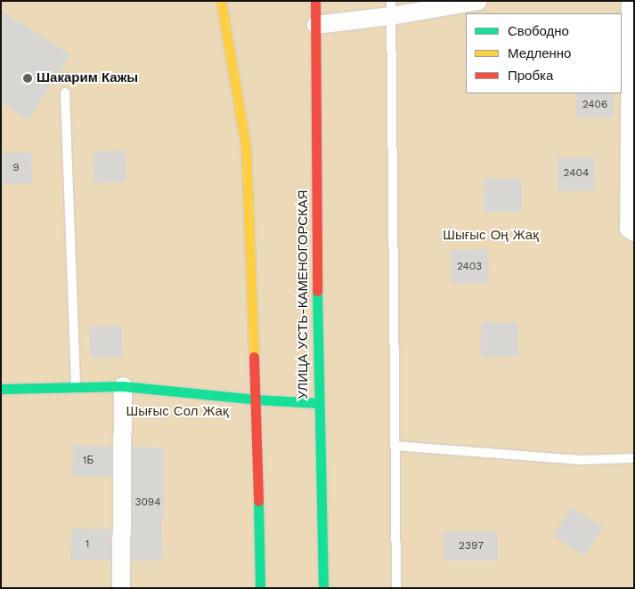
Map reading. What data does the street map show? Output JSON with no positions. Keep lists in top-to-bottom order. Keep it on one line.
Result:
{"streets":{"street":["УЛИЦА УСТЬ-КАМЕНОГОРСКАЯ"]},"parks":["Шығыс Оң Жақ","Шығыс Сол Жақ"],"places":["Шакарим Кажы"],"house_numbers":["2406","9","2404","2403","1Б","3094","1","2397"],"legend":["Свободно","Медленно","Пробка"]}
